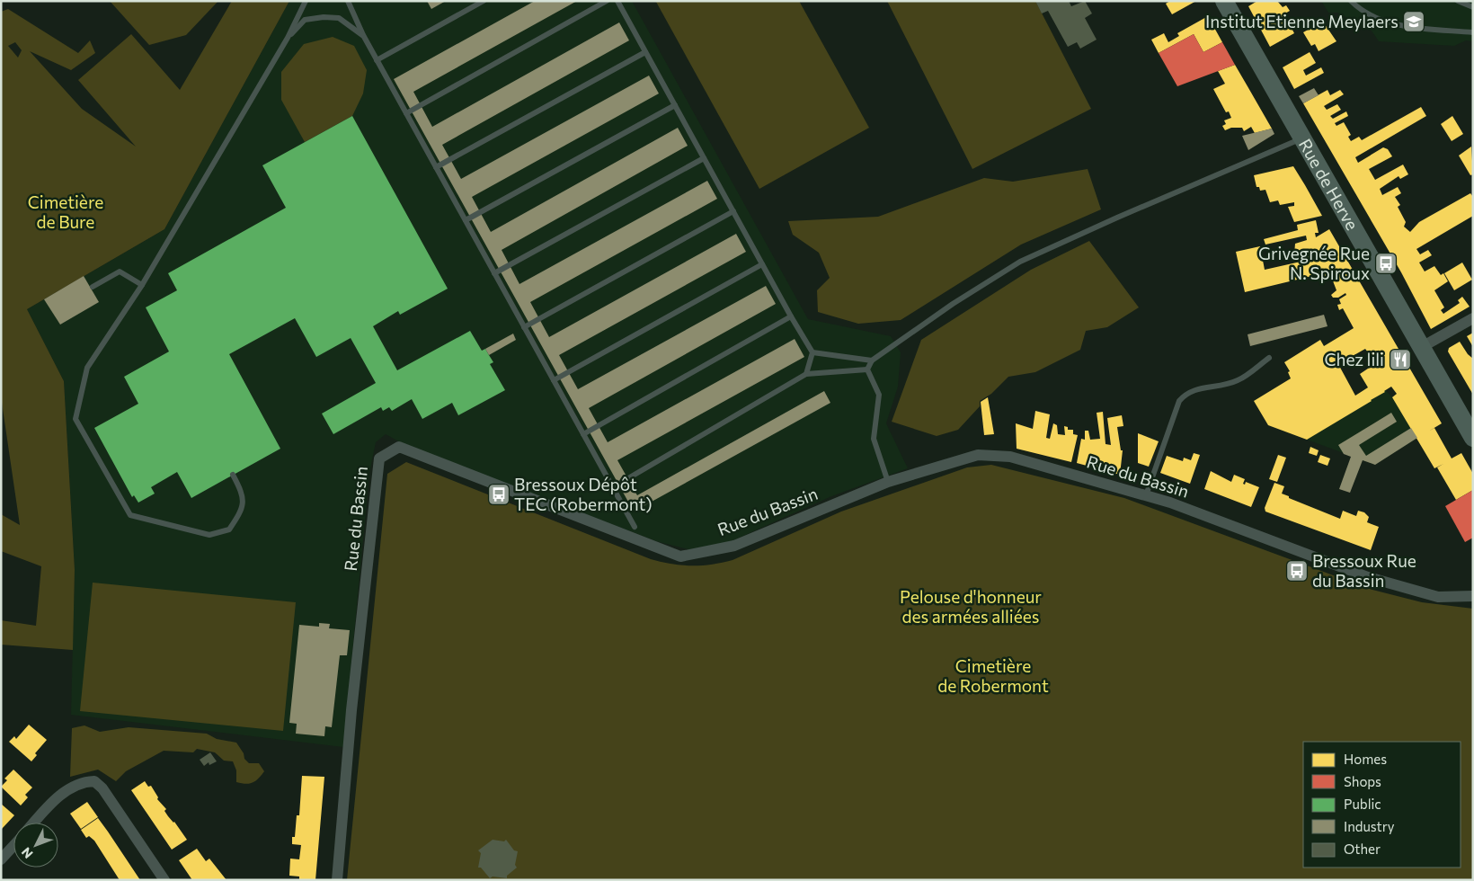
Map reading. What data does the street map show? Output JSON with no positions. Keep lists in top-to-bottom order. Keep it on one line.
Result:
{"streets":{"main road":["Rue de Herve"],"street":["Rue du Bassin"]},"parks":["Cimetière de Bure","Pelouse d'honneur des armées alliées","Cimetière de Robermont"],"places":{"school or university":["Institut Etienne Meylaers"],"bus stop":["Grivegnée Rue N. Spiroux","Bressoux Dépôt TEC (Robermont)","Bressoux Rue du Bassin"],"restaurant":["Chez lili"]},"legend":["Homes","Shops","Public","Industry","Other"],"north":"bottom left"}
